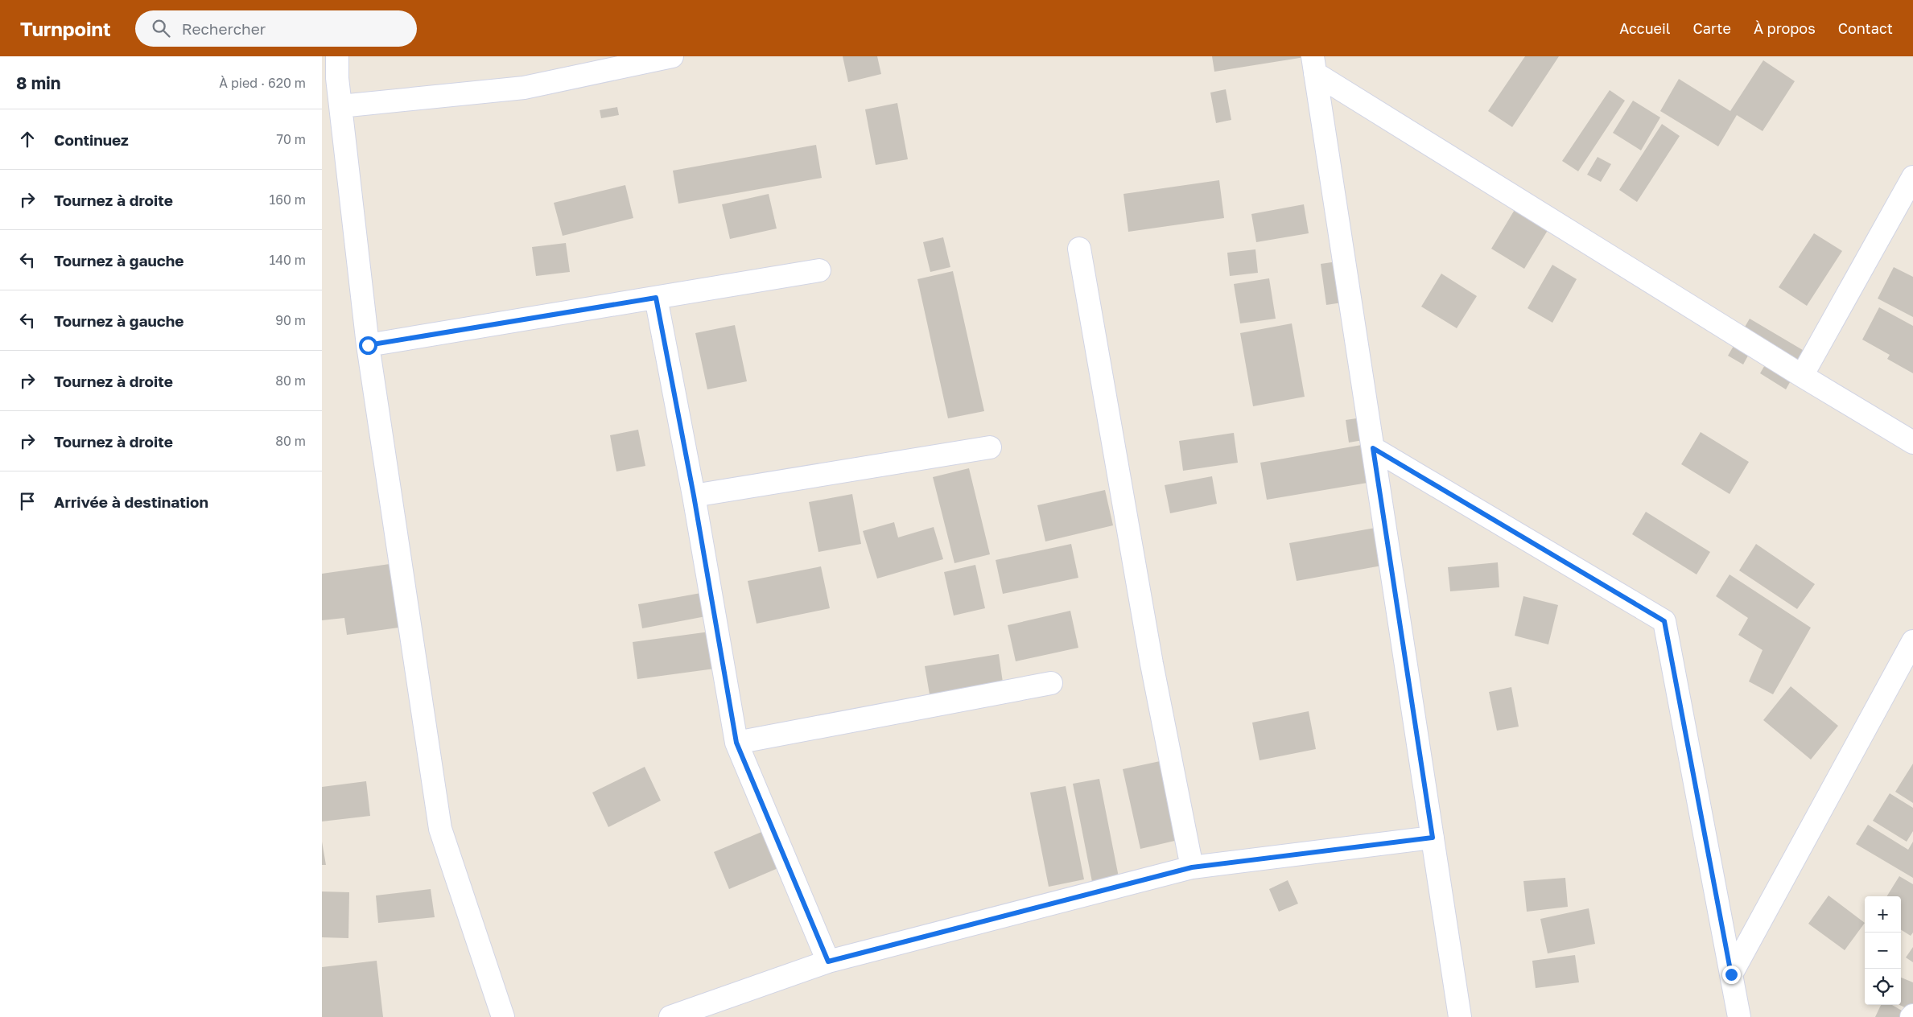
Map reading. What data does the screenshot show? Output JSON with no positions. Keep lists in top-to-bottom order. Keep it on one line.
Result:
{"page":{"header":"Turnpoint","search":"Rechercher","nav":["Accueil","Carte","À propos","Contact"],"heading":["8 min","À pied · 620 m"],"list":[["Continuez","70 m"],["Tournez à droite","160 m"],["Tournez à gauche","140 m"],["Tournez à gauche","90 m"],["Tournez à droite","80 m"],["Tournez à droite","80 m"],"Arrivée à destination"],"map_buttons":["+","−"]}}
